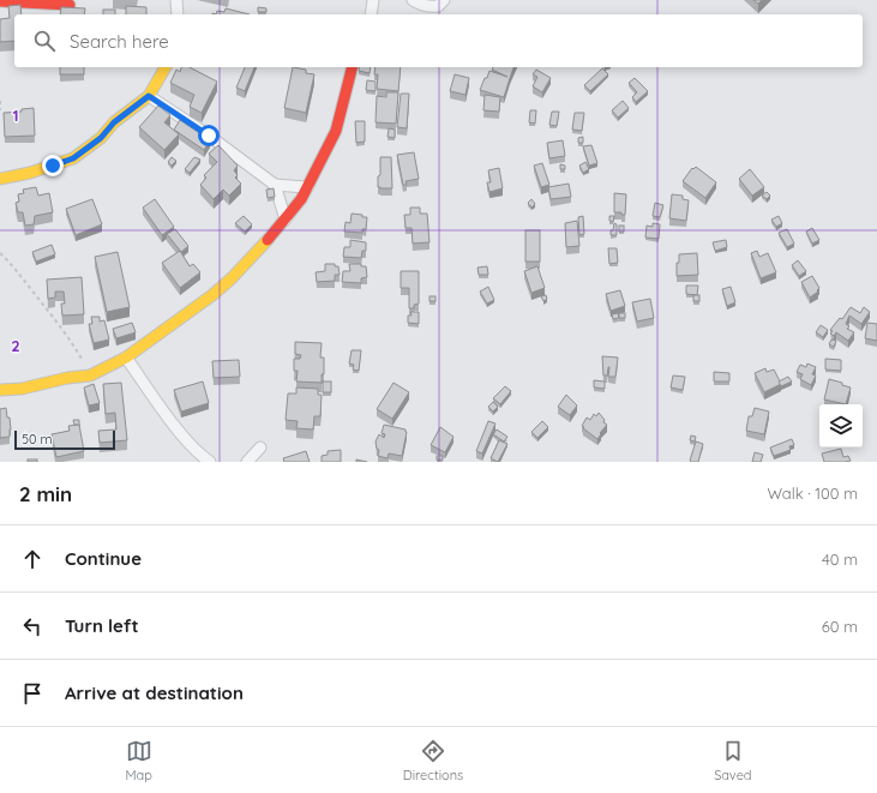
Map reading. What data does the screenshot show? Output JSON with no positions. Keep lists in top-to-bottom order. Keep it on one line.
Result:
{"scale_bar":"50 m","page":{"search":"Search here","scale":"50 m","heading":["2 min","Walk · 100 m"],"list":[["Continue","40 m"],["Turn left","60 m"],"Arrive at destination"],"nav":["Map","Directions","Saved"]},"grid":{"rows":["1","2"]}}
